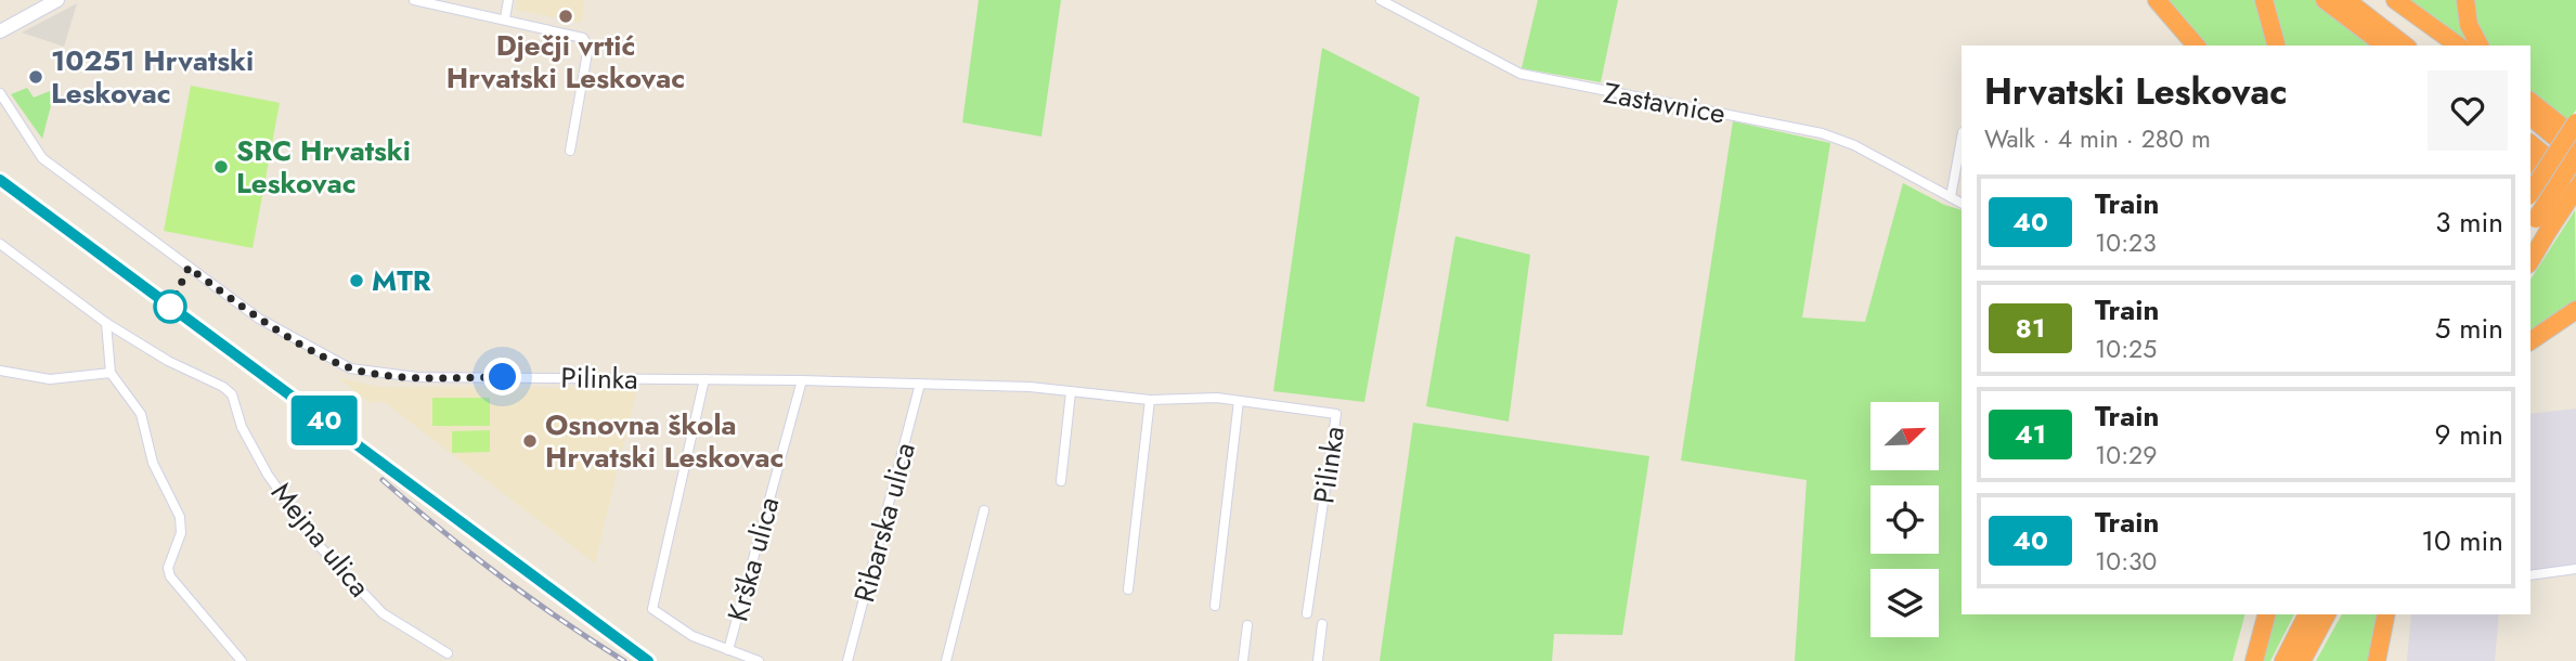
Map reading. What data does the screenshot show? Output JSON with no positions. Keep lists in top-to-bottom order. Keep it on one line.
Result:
{"streets":{"street":["Zastavnice","Pilinka","Ribarska ulica","Mejna ulica","Krška ulica"]},"crossings":[["Pilinka","Ribarska ulica"],["Pilinka","Krška ulica"]],"places":["Dječji vrtić Hrvatski Leskovac","10251 Hrvatski Leskovac","SRC Hrvatski Leskovac","MTR","Osnovna škola Hrvatski Leskovac"],"north":"top right","page":{"on_map":"40","heading":["Hrvatski Leskovac","Walk · 4 min · 280 m"],"list":[{"mark":"40","name":"Train","note":"10:23","value":"3 min"},{"mark":"81","name":"Train","note":"10:25","value":"5 min"},{"mark":"41","name":"Train","note":"10:29","value":"9 min"},{"mark":"40","name":"Train","note":"10:30","value":"10 min"}]}}
